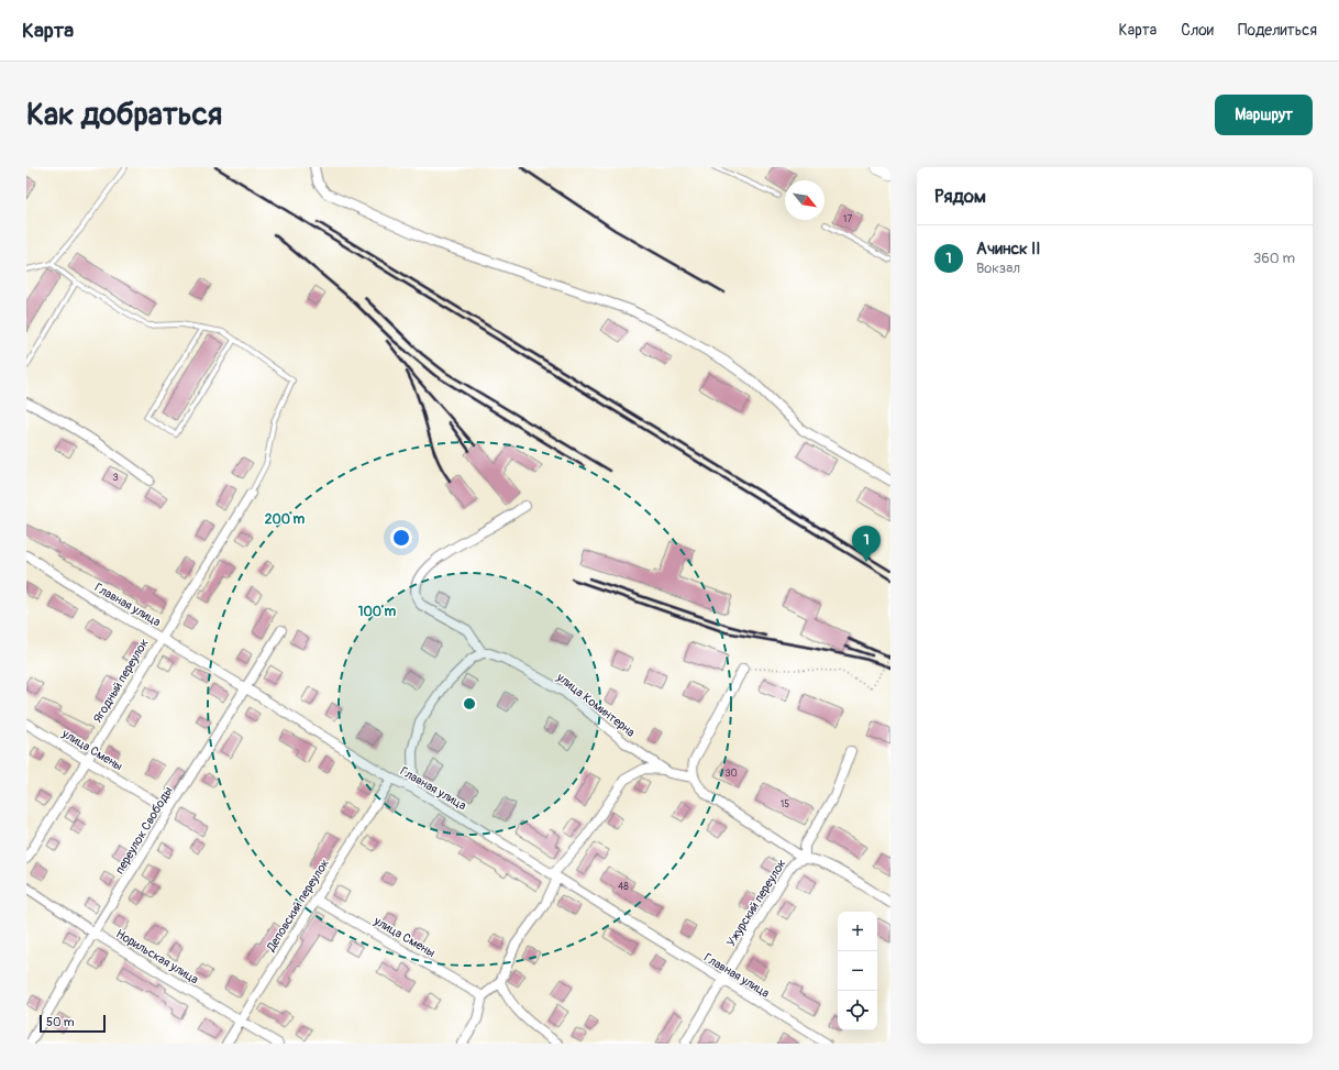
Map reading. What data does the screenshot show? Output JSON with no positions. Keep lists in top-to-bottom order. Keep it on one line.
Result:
{"streets":{"street":["Главная улица","Ягодный переулок","улица Коминтерна","улица Смены","переулок Свободы","Ужурский переулок","Деповский переулок","Норильская улица"]},"crossings":[["Главная улица","Ягодный переулок"],["Главная улица","переулок Свободы"],["Главная улица","Ужурский переулок"],["Главная улица","Деповский переулок"],["Ягодный переулок","улица Смены"],["улица Смены","переулок Свободы"],["улица Смены","Деповский переулок"],["переулок Свободы","Норильская улица"],["Деповский переулок","Норильская улица"]],"house_numbers":["17","3","30","15","48"],"scale_bar":"50 m","north":"bottom right","page":{"header":"Карта","nav":["Карта","Слои","Поделиться"],"buttons":"Маршрут","title":"Как добраться","heading":"Рядом","list":[{"mark":"1","name":"Ачинск II","note":"Вокзал","value":"360 m"}],"pins":"1","map_buttons":["+","−"],"scale":"50 m"},"rings":["200 m","100 m"]}
